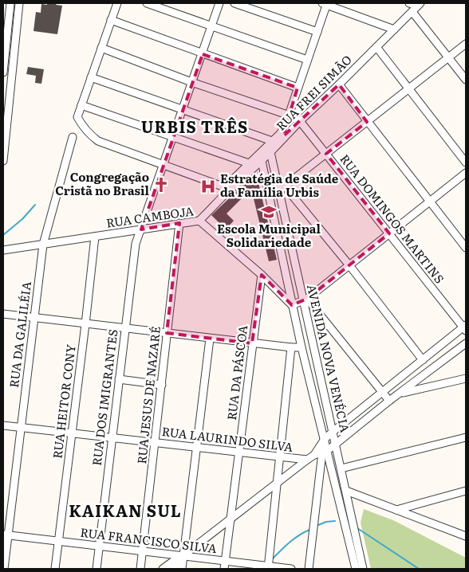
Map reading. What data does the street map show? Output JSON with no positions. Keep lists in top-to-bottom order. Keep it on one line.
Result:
{"streets":{"street":["RUA FREI SIMÃO","RUA CAMBOJA","RUA DOMINGOS MARTINS","RUA DA GALILÉIA","AVENIDA NOVA VENÉCIA","RUA DA PÁSCOA","RUA JESUS DE NAZARÉ","RUA DOS IMIGRANTES","RUA HEITOR CONY","RUA LAURINDO SILVA","RUA FRANCISCO SILVA"]},"crossings":[["RUA FREI SIMÃO","RUA CAMBOJA"],["RUA FREI SIMÃO","RUA DOMINGOS MARTINS"],["RUA FREI SIMÃO","AVENIDA NOVA VENÉCIA"],["RUA CAMBOJA","RUA DA GALILÉIA"],["RUA CAMBOJA","AVENIDA NOVA VENÉCIA"],["RUA CAMBOJA","RUA DA PÁSCOA"],["RUA CAMBOJA","RUA JESUS DE NAZARÉ"],["RUA CAMBOJA","RUA DOS IMIGRANTES"],["RUA CAMBOJA","RUA HEITOR CONY"],["RUA DA GALILÉIA","RUA LAURINDO SILVA"],["RUA DA GALILÉIA","RUA FRANCISCO SILVA"],["RUA DA PÁSCOA","RUA LAURINDO SILVA"],["RUA DA PÁSCOA","RUA FRANCISCO SILVA"],["RUA JESUS DE NAZARÉ","RUA LAURINDO SILVA"],["RUA JESUS DE NAZARÉ","RUA FRANCISCO SILVA"],["RUA DOS IMIGRANTES","RUA LAURINDO SILVA"],["RUA DOS IMIGRANTES","RUA FRANCISCO SILVA"],["RUA HEITOR CONY","RUA LAURINDO SILVA"],["RUA HEITOR CONY","RUA FRANCISCO SILVA"]],"districts":["URBIS TRÊS","KAIKAN SUL"],"places":{"church":["Congregação Cristã no Brasil"],"hospital":["Estratégia de Saúde da Família Urbis"],"school or university":["Escola Municipal Solidariedade"]}}
